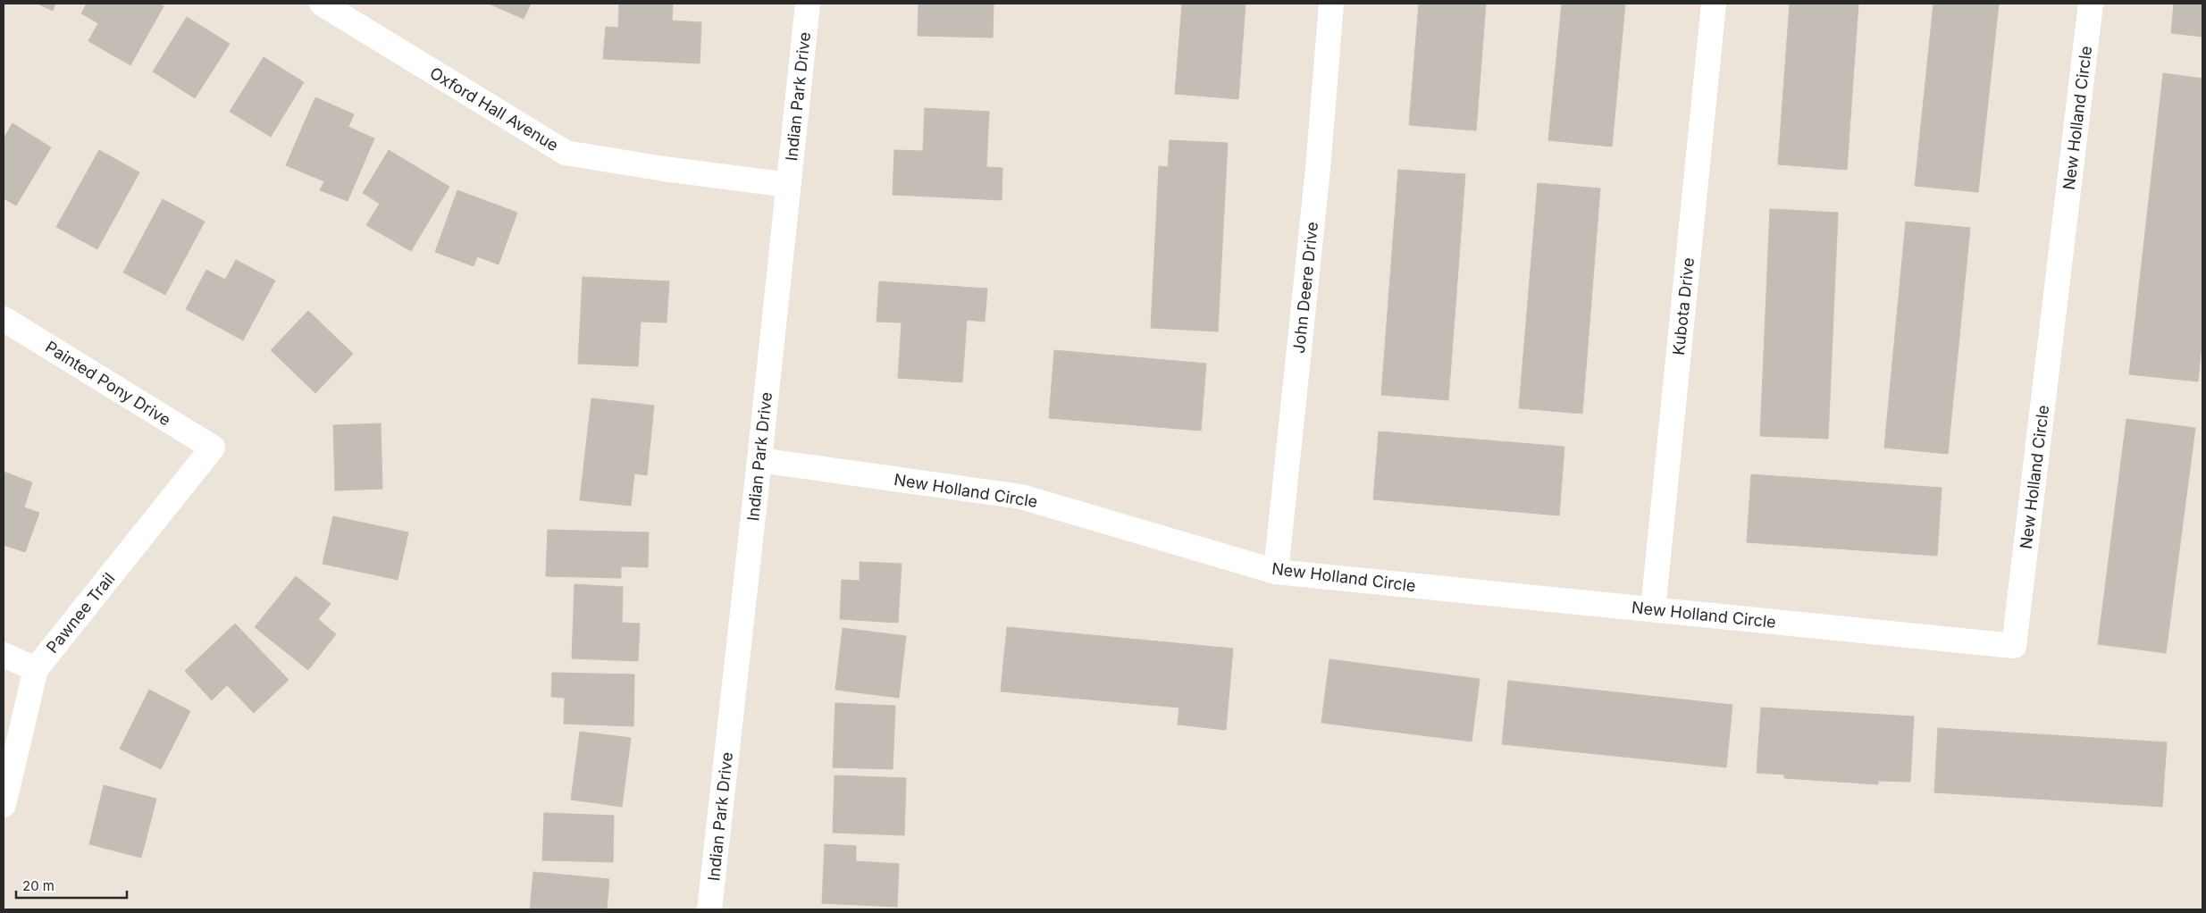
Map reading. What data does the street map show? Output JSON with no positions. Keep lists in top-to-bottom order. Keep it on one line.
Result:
{"streets":{"street":["Indian Park Drive","Oxford Hall Avenue","New Holland Circle","John Deere Drive","Kubota Drive","Painted Pony Drive","Pawnee Trail"]},"crossings":[["Indian Park Drive","Oxford Hall Avenue"],["Indian Park Drive","New Holland Circle"],["New Holland Circle","John Deere Drive"],["New Holland Circle","Kubota Drive"],["Painted Pony Drive","Pawnee Trail"]],"scale_bar":"20 m"}
